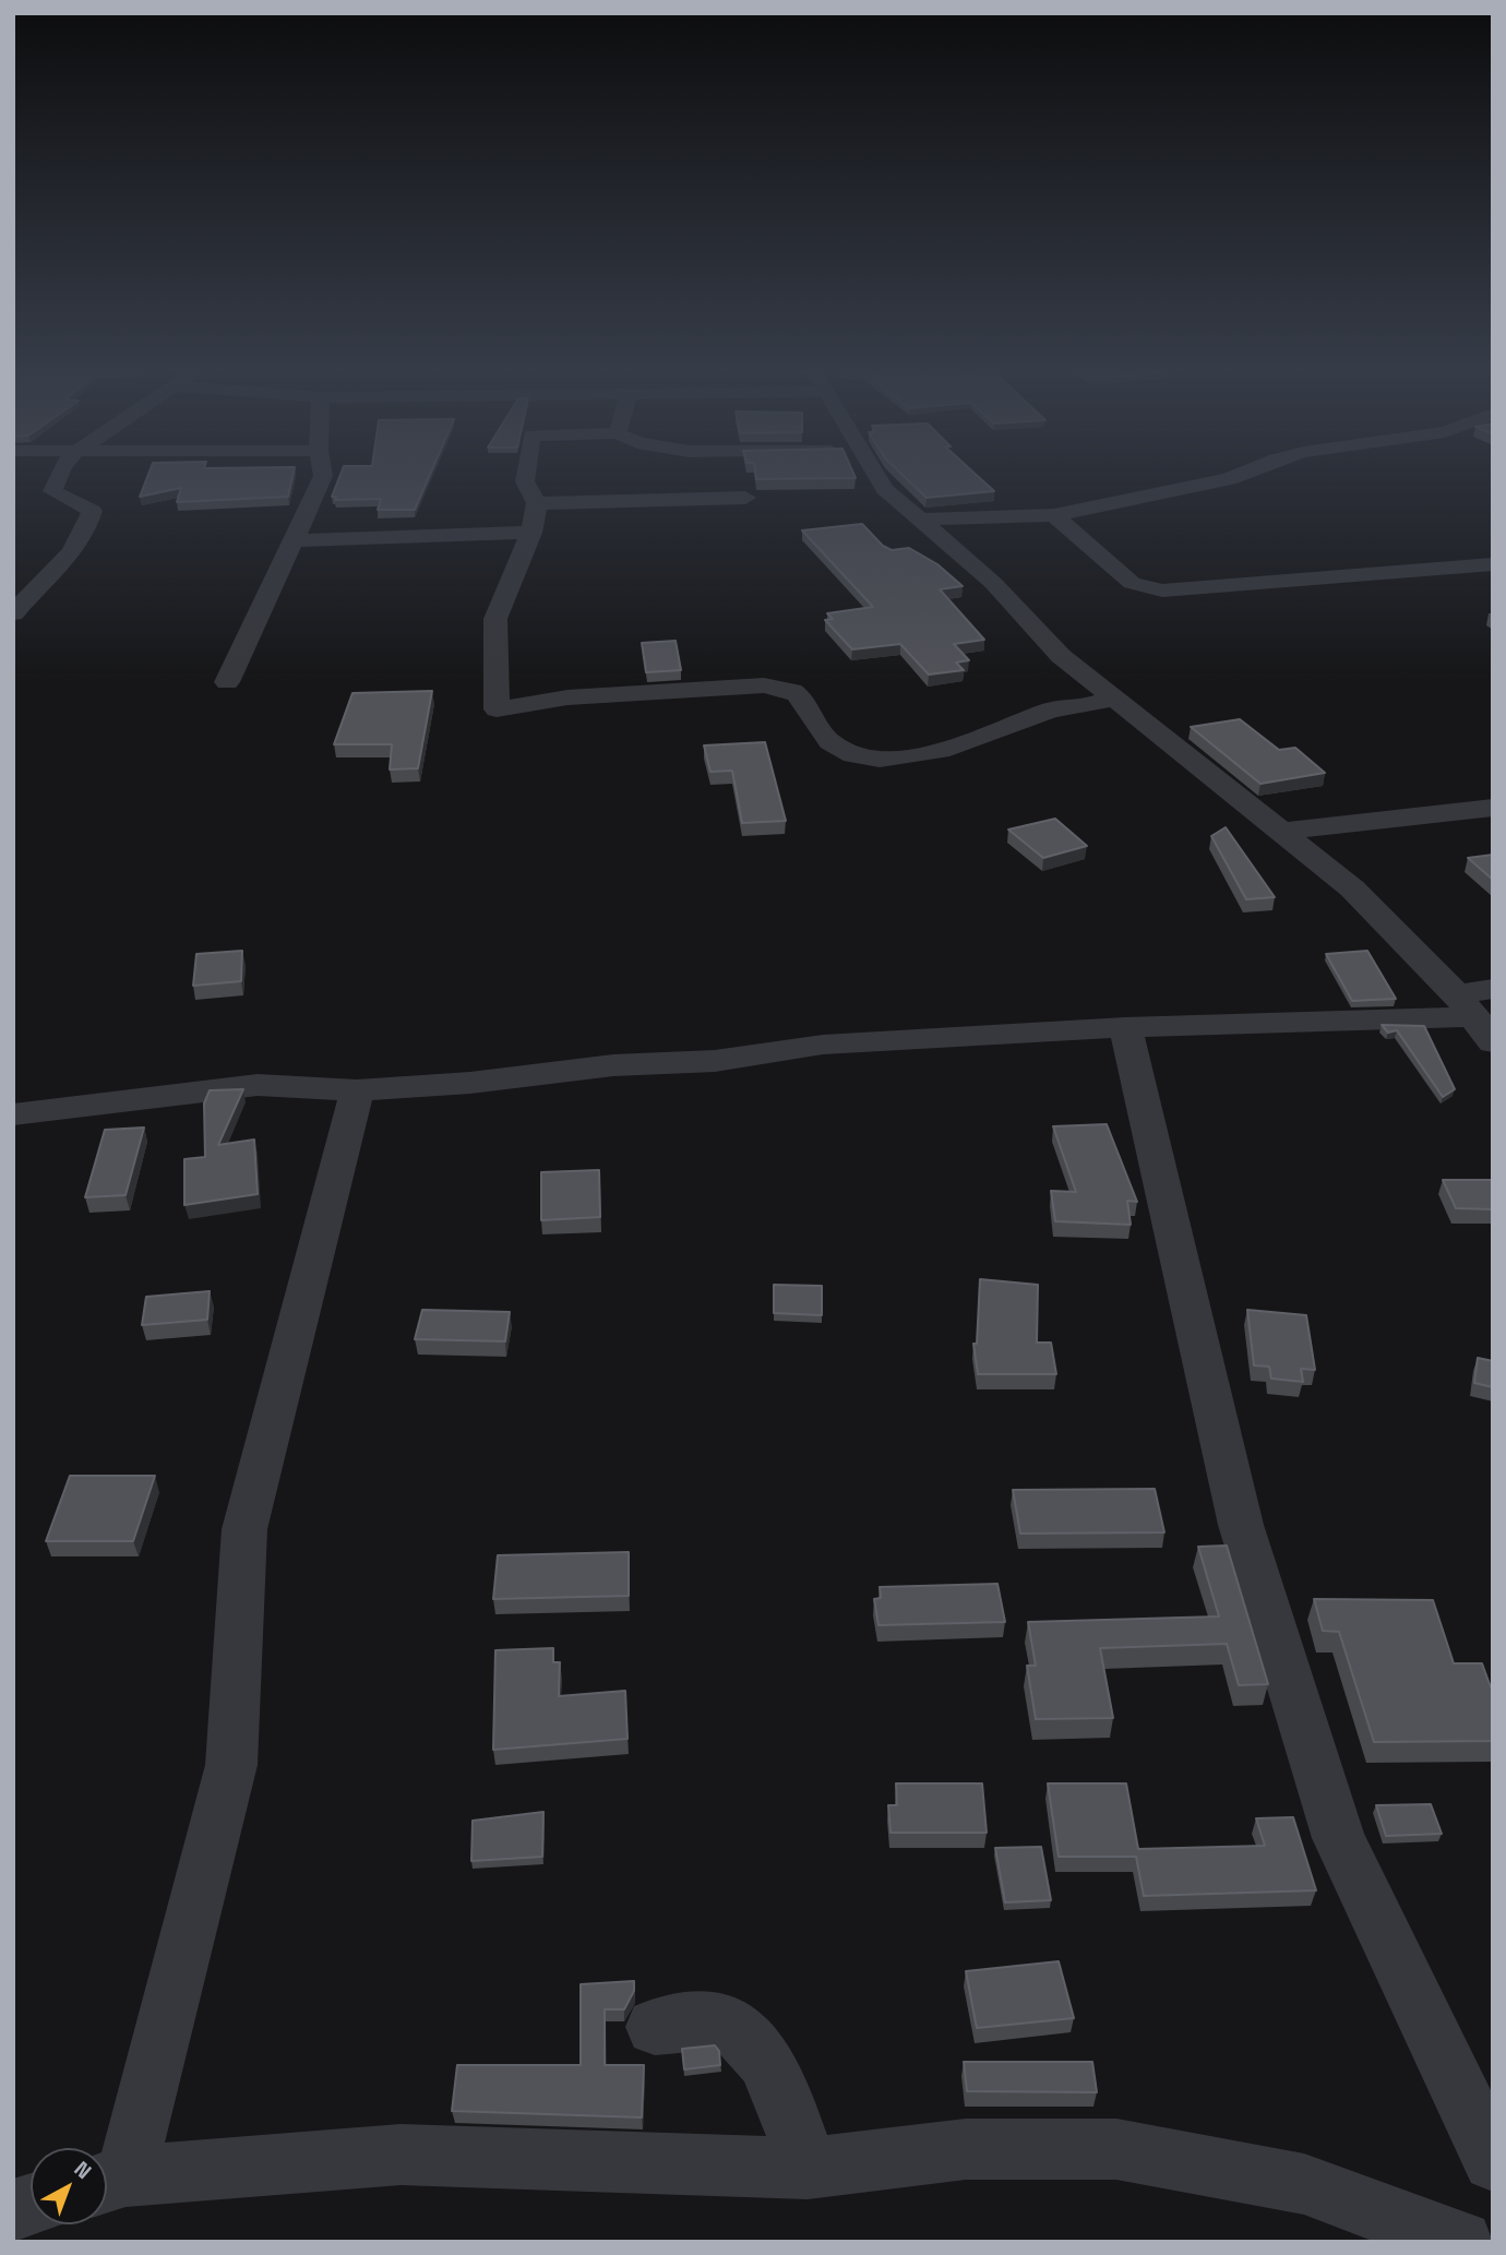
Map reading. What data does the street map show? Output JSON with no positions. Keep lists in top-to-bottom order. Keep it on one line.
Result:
{"north":"top right"}
